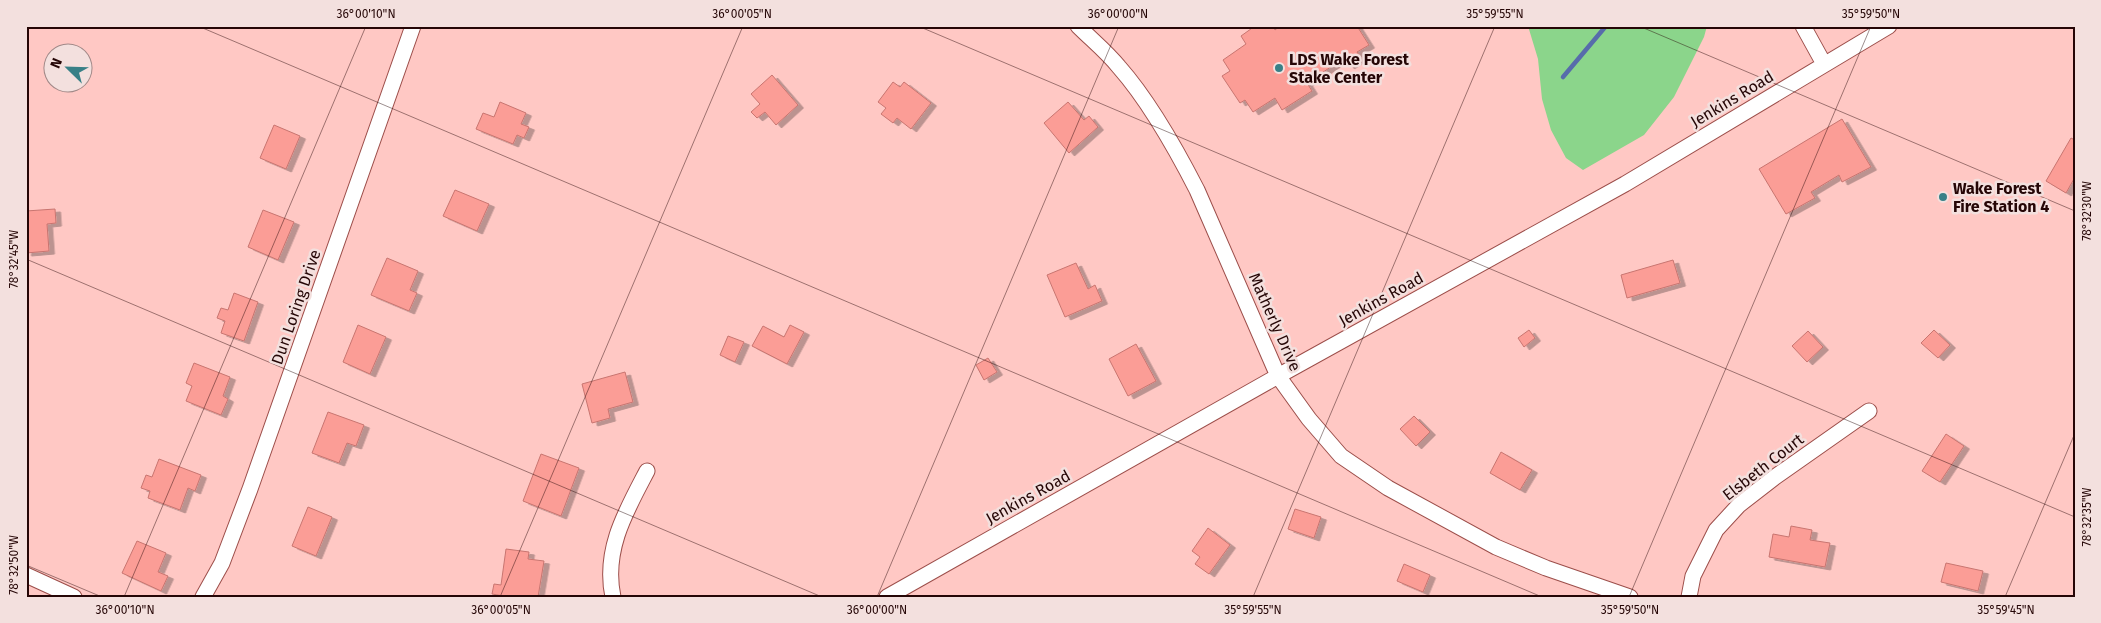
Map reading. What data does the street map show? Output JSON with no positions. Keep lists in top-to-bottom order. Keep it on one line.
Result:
{"streets":{"street":["Jenkins Road","Dun Loring Drive","Matherly Drive","Elsbeth Court"]},"crossings":[["Jenkins Road","Matherly Drive"]],"places":["LDS Wake Forest Stake Center","Wake Forest Fire Station 4"],"north":"top left","coordinates":["36°00'10\"N","36°00'05\"N","36°00'00\"N","35°59'55\"N","35°59'50\"N","78°32'30\"W","78°32'45\"W","78°32'35\"W","78°32'50\"W","35°59'45\"N"]}
